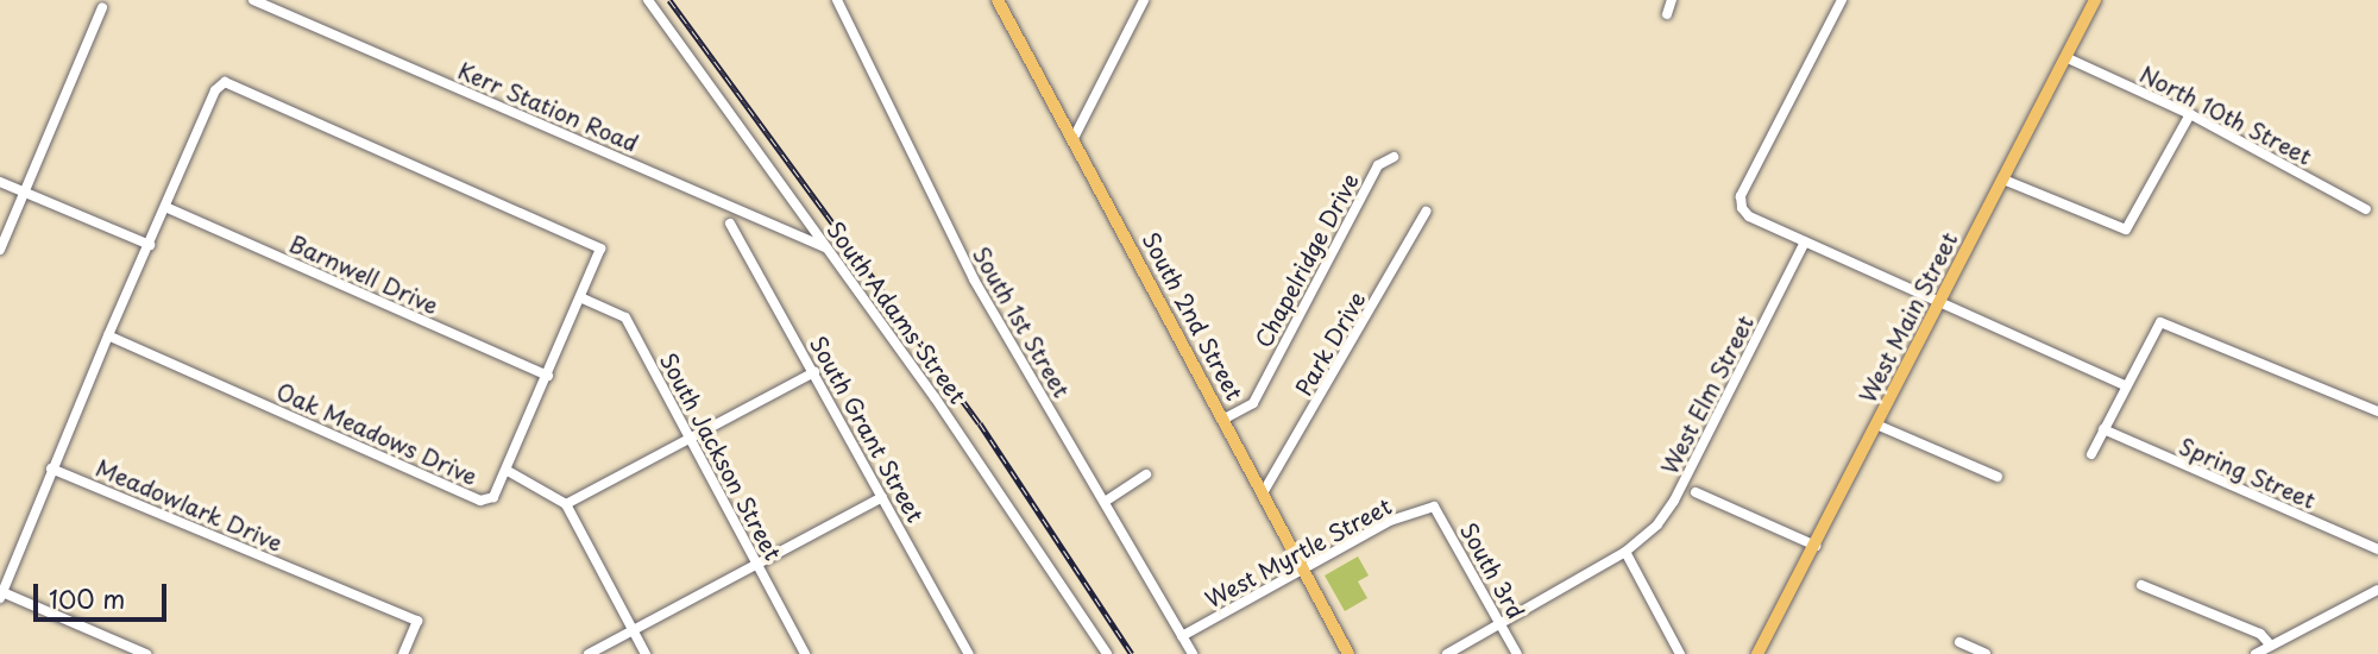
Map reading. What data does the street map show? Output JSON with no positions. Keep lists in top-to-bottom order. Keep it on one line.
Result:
{"streets":{"main road":["South 2nd Street","West Main Street"],"street":["Kerr Station Road","North 10th Street","Chapelridge Drive","Barnwell Drive","South Adams Street","South 1st Street","Park Drive","West Elm Street","South Grant Street","Oak Meadows Drive","South Jackson Street","Spring Street","Meadowlark Drive","West Myrtle Street","South 3rd"]},"crossings":[["Kerr Station Road","South Adams Street"],["North 10th Street","West Main Street"],["Chapelridge Drive","South 2nd Street"],["Barnwell Drive","Oak Meadows Drive"],["South 2nd Street","Park Drive"],["South 2nd Street","West Myrtle Street"],["South 1st Street","West Myrtle Street"],["West Elm Street","South 3rd"],["Oak Meadows Drive","South Jackson Street"],["West Myrtle Street","South 3rd"]],"scale_bar":"100 m"}
